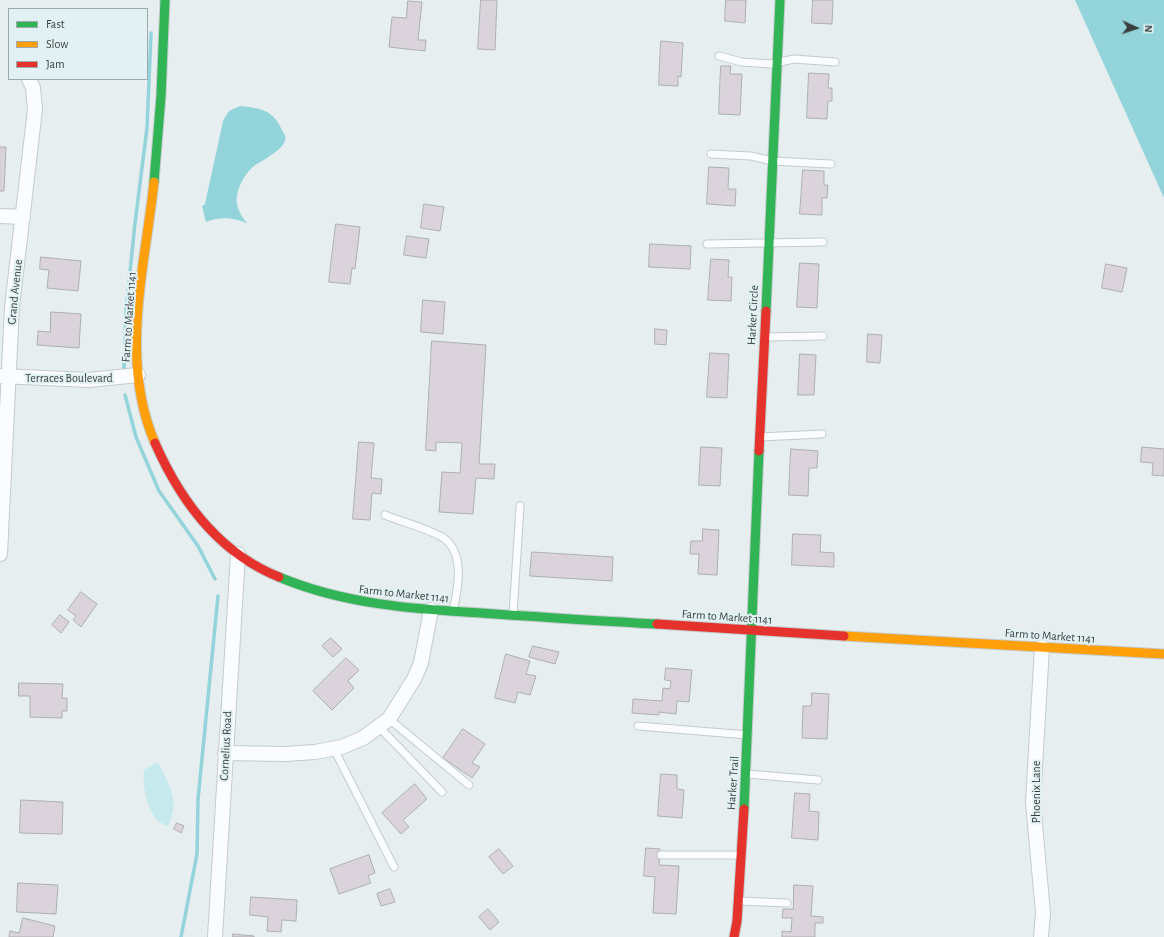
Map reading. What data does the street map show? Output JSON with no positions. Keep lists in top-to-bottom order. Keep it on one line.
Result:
{"streets":{"street":["Grand Avenue","Harker Circle","Farm to Market 1141","Terraces Boulevard","Cornelius Road","Harker Trail","Phoenix Lane"]},"crossings":[["Grand Avenue","Terraces Boulevard"],["Harker Circle","Farm to Market 1141"],["Harker Circle","Harker Trail"],["Farm to Market 1141","Terraces Boulevard"],["Farm to Market 1141","Cornelius Road"],["Farm to Market 1141","Harker Trail"],["Farm to Market 1141","Phoenix Lane"]],"legend":["Fast","Slow","Jam"],"north":"right"}
